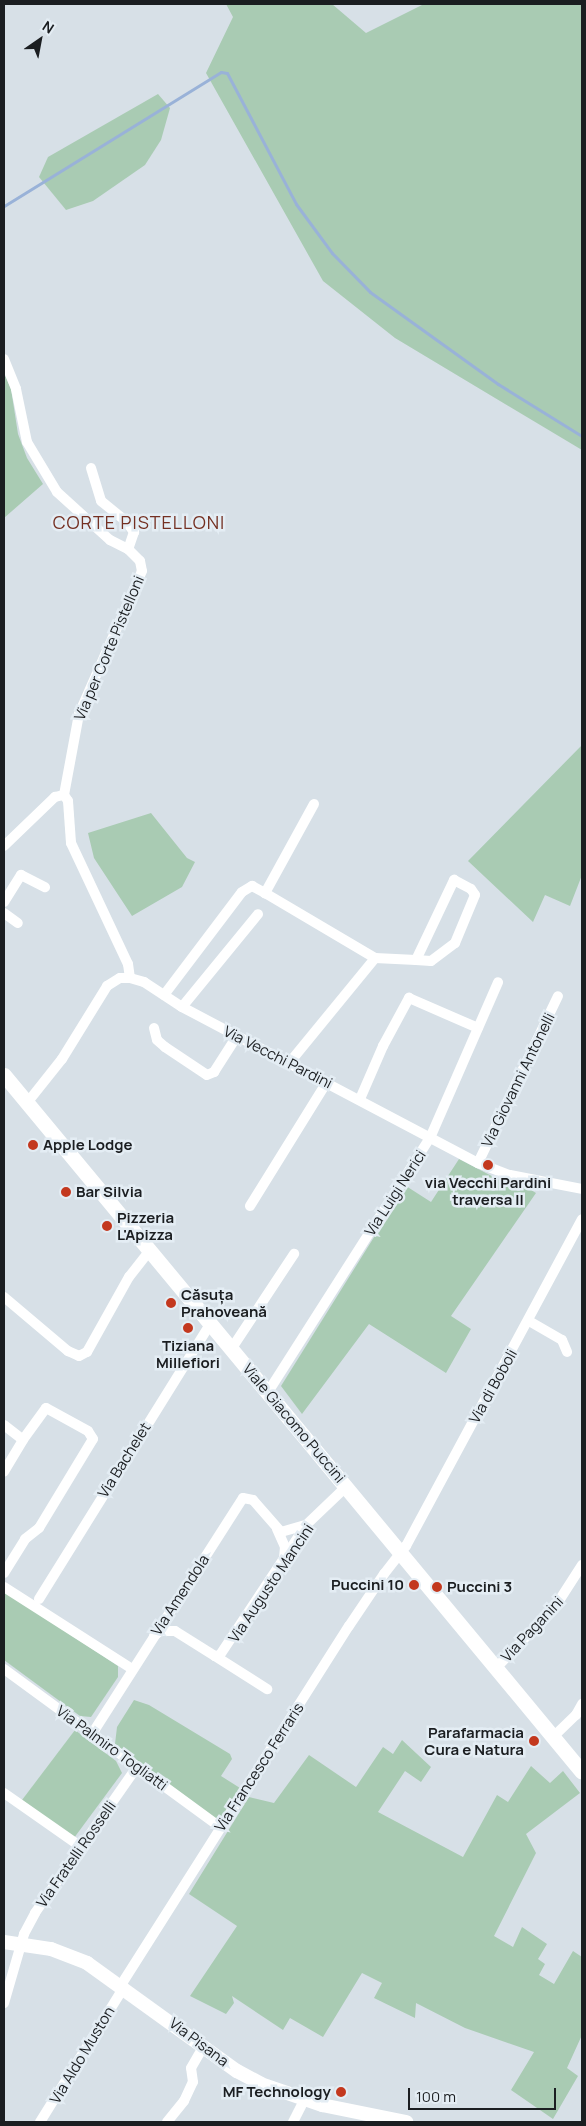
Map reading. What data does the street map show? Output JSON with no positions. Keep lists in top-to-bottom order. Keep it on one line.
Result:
{"streets":{"main road":["Viale Giacomo Puccini","Via Pisana"],"street":["Via per Corte Pistelloni","Via Vecchi Pardini","Via Giovanni Antonelli","Via Luigi Nerici","Via di Boboli","Via Bachelet","Via Augusto Mancini","Via Amendola","Via Paganini","Via Palmiro Togliatti","Via Francesco Ferraris","Via Fratelli Rosselli","Via Aldo Muston"]},"crossings":[["Via per Corte Pistelloni","Via Vecchi Pardini"],["Via Vecchi Pardini","Via Giovanni Antonelli"],["Via Vecchi Pardini","Via Luigi Nerici"],["Via Luigi Nerici","Viale Giacomo Puccini"],["Via di Boboli","Viale Giacomo Puccini"],["Via di Boboli","Via Francesco Ferraris"],["Viale Giacomo Puccini","Via Bachelet"],["Viale Giacomo Puccini","Via Augusto Mancini"],["Viale Giacomo Puccini","Via Paganini"],["Viale Giacomo Puccini","Via Francesco Ferraris"],["Via Augusto Mancini","Via Amendola"],["Via Amendola","Via Palmiro Togliatti"],["Via Palmiro Togliatti","Via Francesco Ferraris"],["Via Palmiro Togliatti","Via Fratelli Rosselli"],["Via Francesco Ferraris","Via Pisana"],["Via Francesco Ferraris","Via Aldo Muston"],["Via Fratelli Rosselli","Via Pisana"],["Via Pisana","Via Aldo Muston"]],"districts":["CORTE PISTELLONI"],"places":["Apple Lodge","via Vecchi Pardini traversa II","Bar Silvia","Pizzeria L'Apizza","Căsuța Prahoveană","Tiziana Millefiori","Puccini 10","Puccini 3","Parafarmacia Cura e Natura","MF Technology"],"scale_bar":"100 m","north":"top right"}
